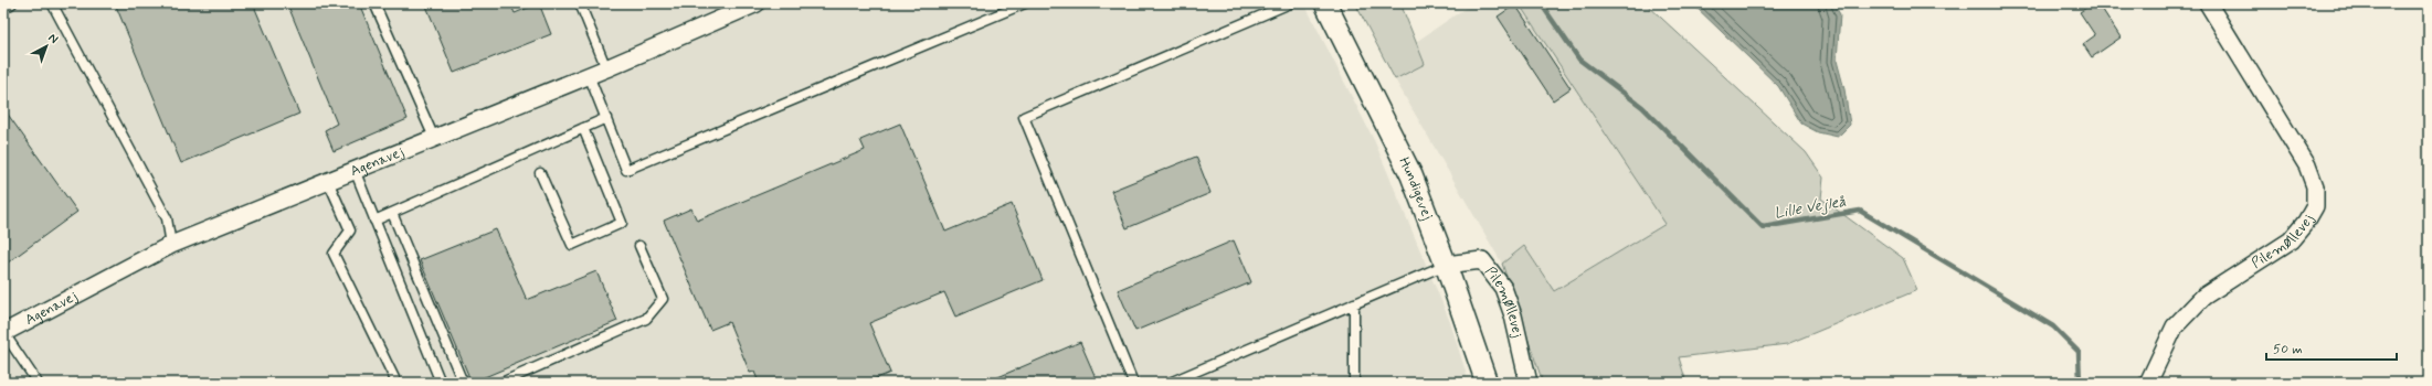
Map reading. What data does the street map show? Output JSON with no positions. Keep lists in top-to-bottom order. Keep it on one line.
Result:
{"streets":{"street":["Agenavej","Hundigevej","Pilemøllevej"]},"crossings":[["Hundigevej","Pilemøllevej"]],"water":["Lille Vejleå"],"scale_bar":"50 m","north":"top right"}
